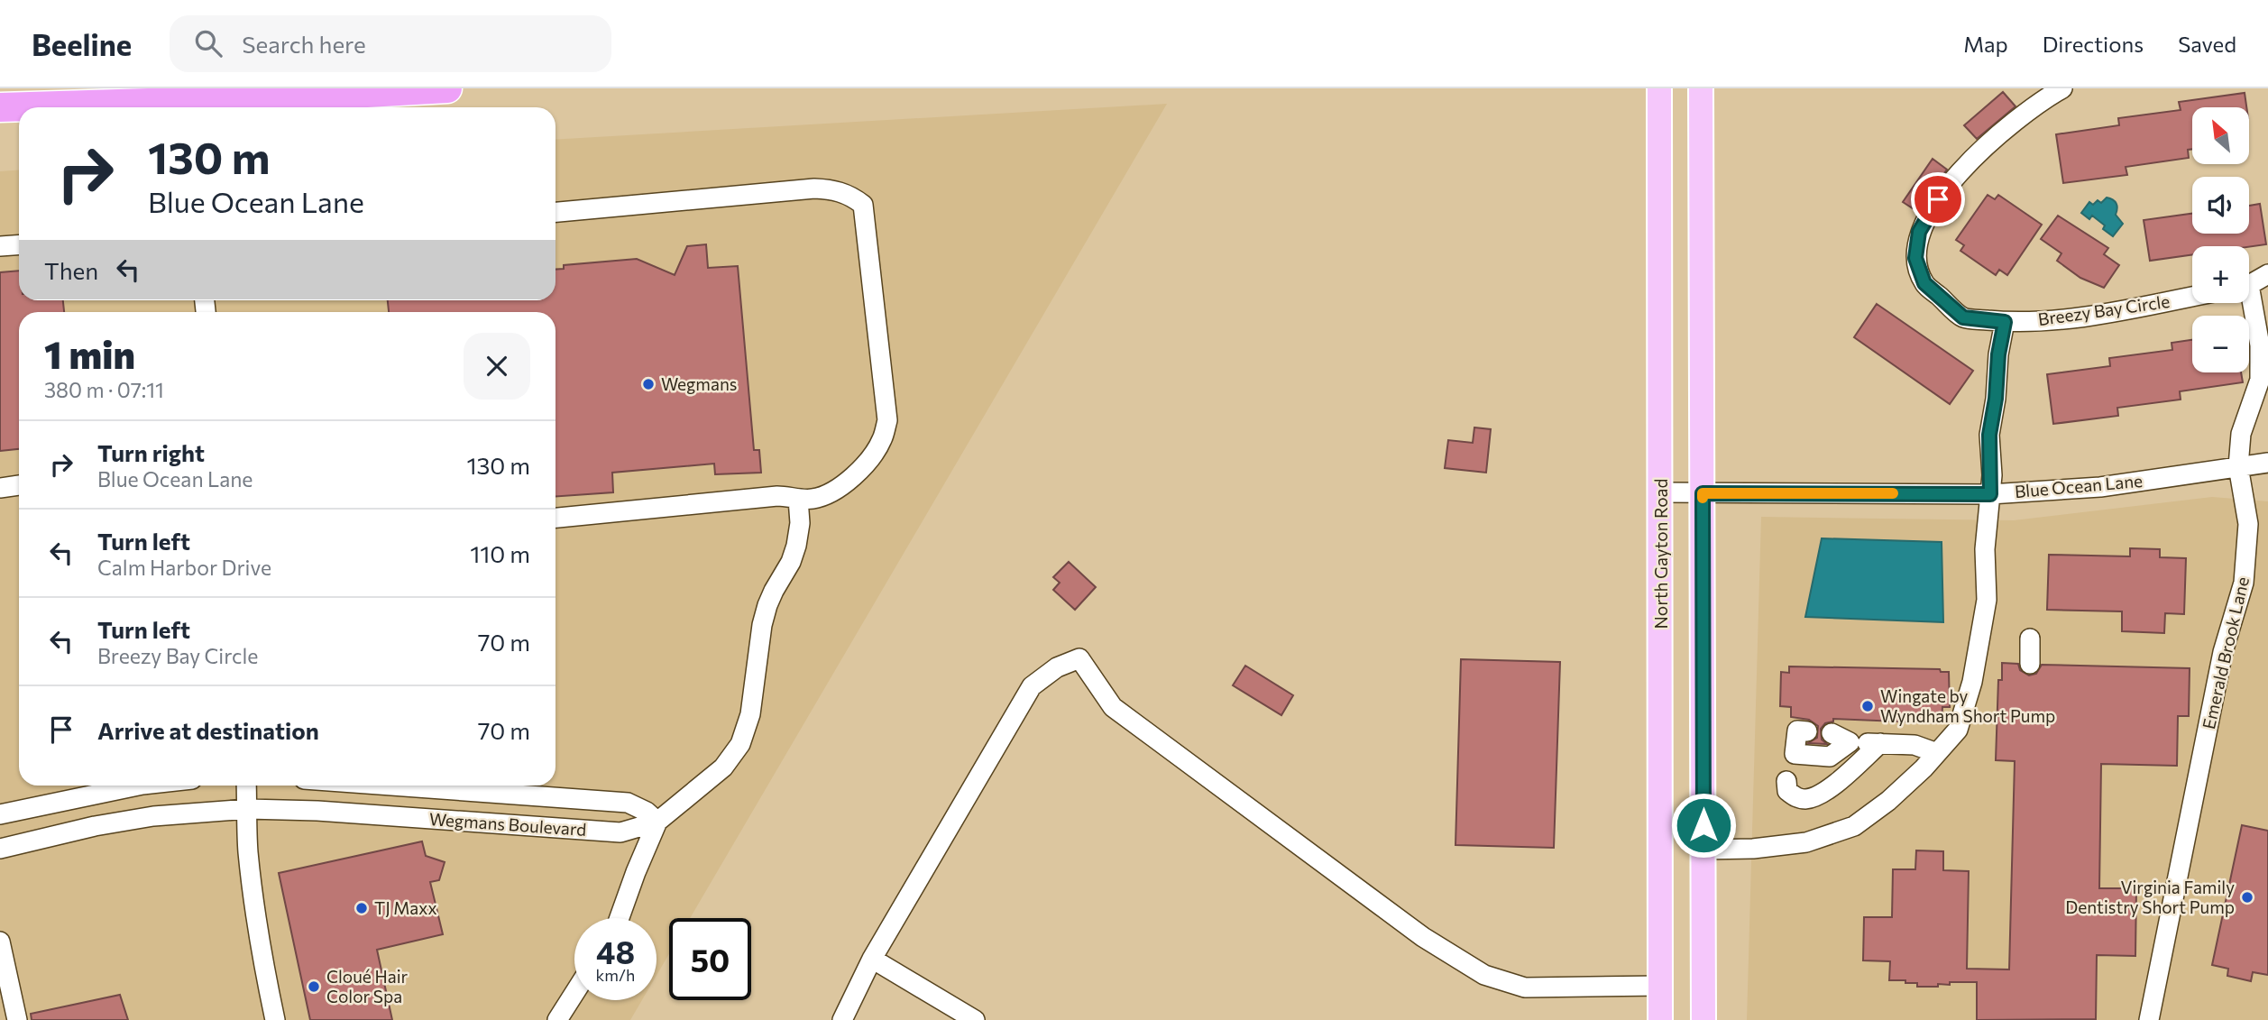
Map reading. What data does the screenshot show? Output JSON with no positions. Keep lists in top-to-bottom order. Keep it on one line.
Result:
{"streets":{"main road":["North Gayton Road"],"street":["Breezy Bay Circle","Blue Ocean Lane","Emerald Brook Lane","Wegmans Boulevard"]},"crossings":[["Blue Ocean Lane","North Gayton Road"],["Blue Ocean Lane","Emerald Brook Lane"]],"places":["Wegmans","Wingate by Wyndham Short Pump","Virginia Family Dentistry Short Pump","TJ Maxx","Cloué Hair Color Spa"],"north":"top left","page":{"header":"Beeline","search":"Search here","nav":["Map","Directions","Saved"],"map_buttons":["+","−"],"turn":["130 m","Blue Ocean Lane"],"then":"Then","heading":["1 min","380 m · 07:11"],"list":[{"name":"Turn right","note":"Blue Ocean Lane","value":"130 m"},{"name":"Turn left","note":"Calm Harbor Drive","value":"110 m"},{"name":"Turn left","note":"Breezy Bay Circle","value":"70 m"},{"name":"Arrive at destination","value":"70 m"}],"speed":"48 km/h","limit":"50"}}
